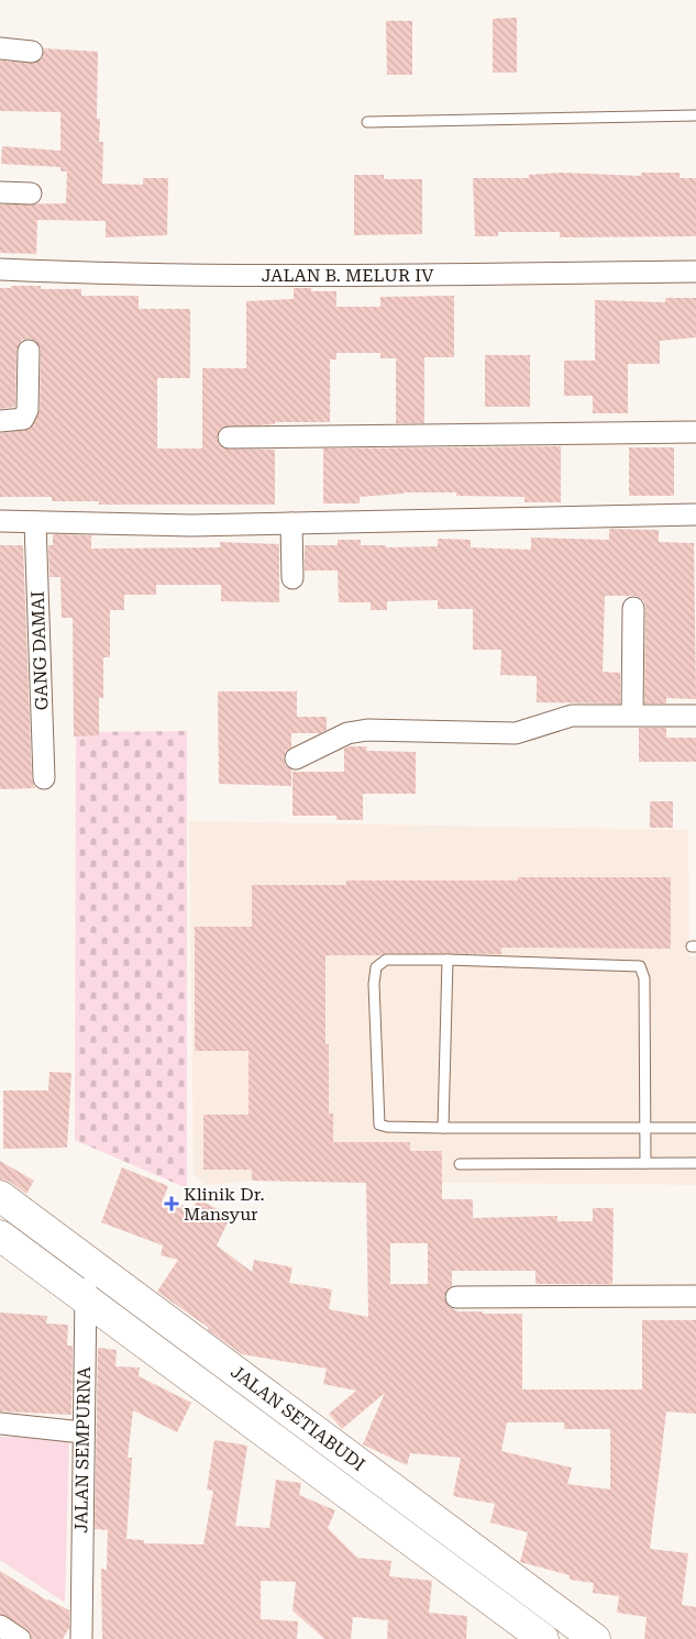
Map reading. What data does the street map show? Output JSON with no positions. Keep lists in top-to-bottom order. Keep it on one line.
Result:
{"streets":{"main road":["JALAN SETIABUDI"],"street":["JALAN B. MELUR IV","GANG DAMAI","JALAN SEMPURNA"]},"crossings":[["JALAN SETIABUDI","JALAN SEMPURNA"]],"places":{"health":["Klinik Dr. Mansyur"]}}
